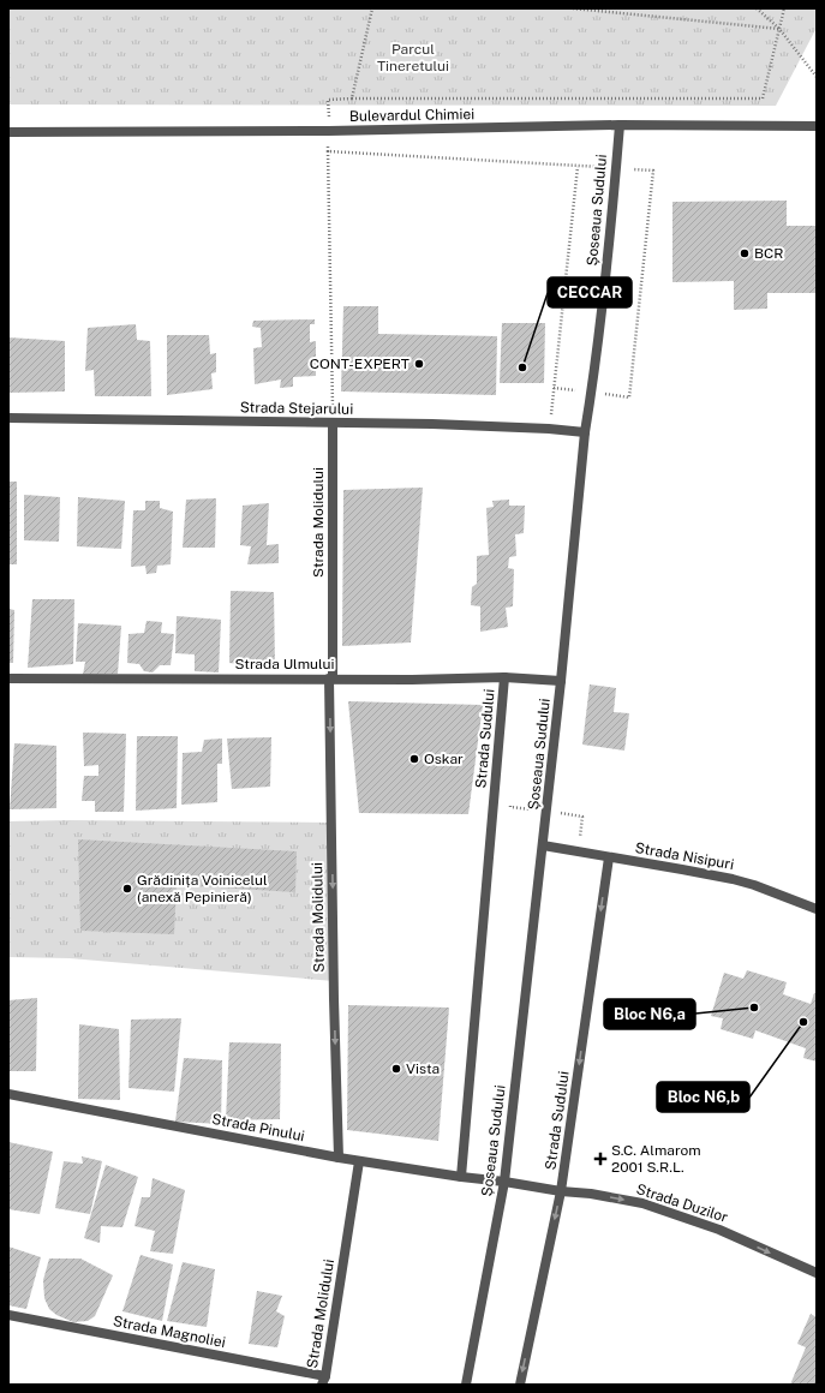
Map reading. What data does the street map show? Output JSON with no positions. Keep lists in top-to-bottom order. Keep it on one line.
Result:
{"streets":{"street":["Bulevardul Chimiei","Șoseaua Sudului","Strada Stejarului","Strada Molidului","Strada Ulmului","Strada Sudului","Strada Nisipuri","Strada Pinului","Strada Duzilor","Strada Magnoliei"]},"crossings":[["Bulevardul Chimiei","Șoseaua Sudului"],["Șoseaua Sudului","Strada Stejarului"],["Șoseaua Sudului","Strada Ulmului"],["Șoseaua Sudului","Strada Nisipuri"],["Șoseaua Sudului","Strada Pinului"],["Șoseaua Sudului","Strada Duzilor"],["Strada Stejarului","Strada Molidului"],["Strada Molidului","Strada Ulmului"],["Strada Molidului","Strada Pinului"],["Strada Molidului","Strada Magnoliei"],["Strada Ulmului","Strada Sudului"],["Strada Sudului","Strada Nisipuri"],["Strada Sudului","Strada Pinului"],["Strada Sudului","Strada Duzilor"],["Strada Pinului","Strada Duzilor"]],"one_way":["Strada Molidului","Strada Sudului","Strada Duzilor"],"parks":["Parcul Tineretului"],"places":{"other":["BCR","CONT-EXPERT","CECCAR","Oskar","Grădinița Voinicelul (anexă Pepinieră)","Bloc N6,a","Bloc N6,b","Vista"],"health":["S.C. Almarom 2001 S.R.L."]}}
